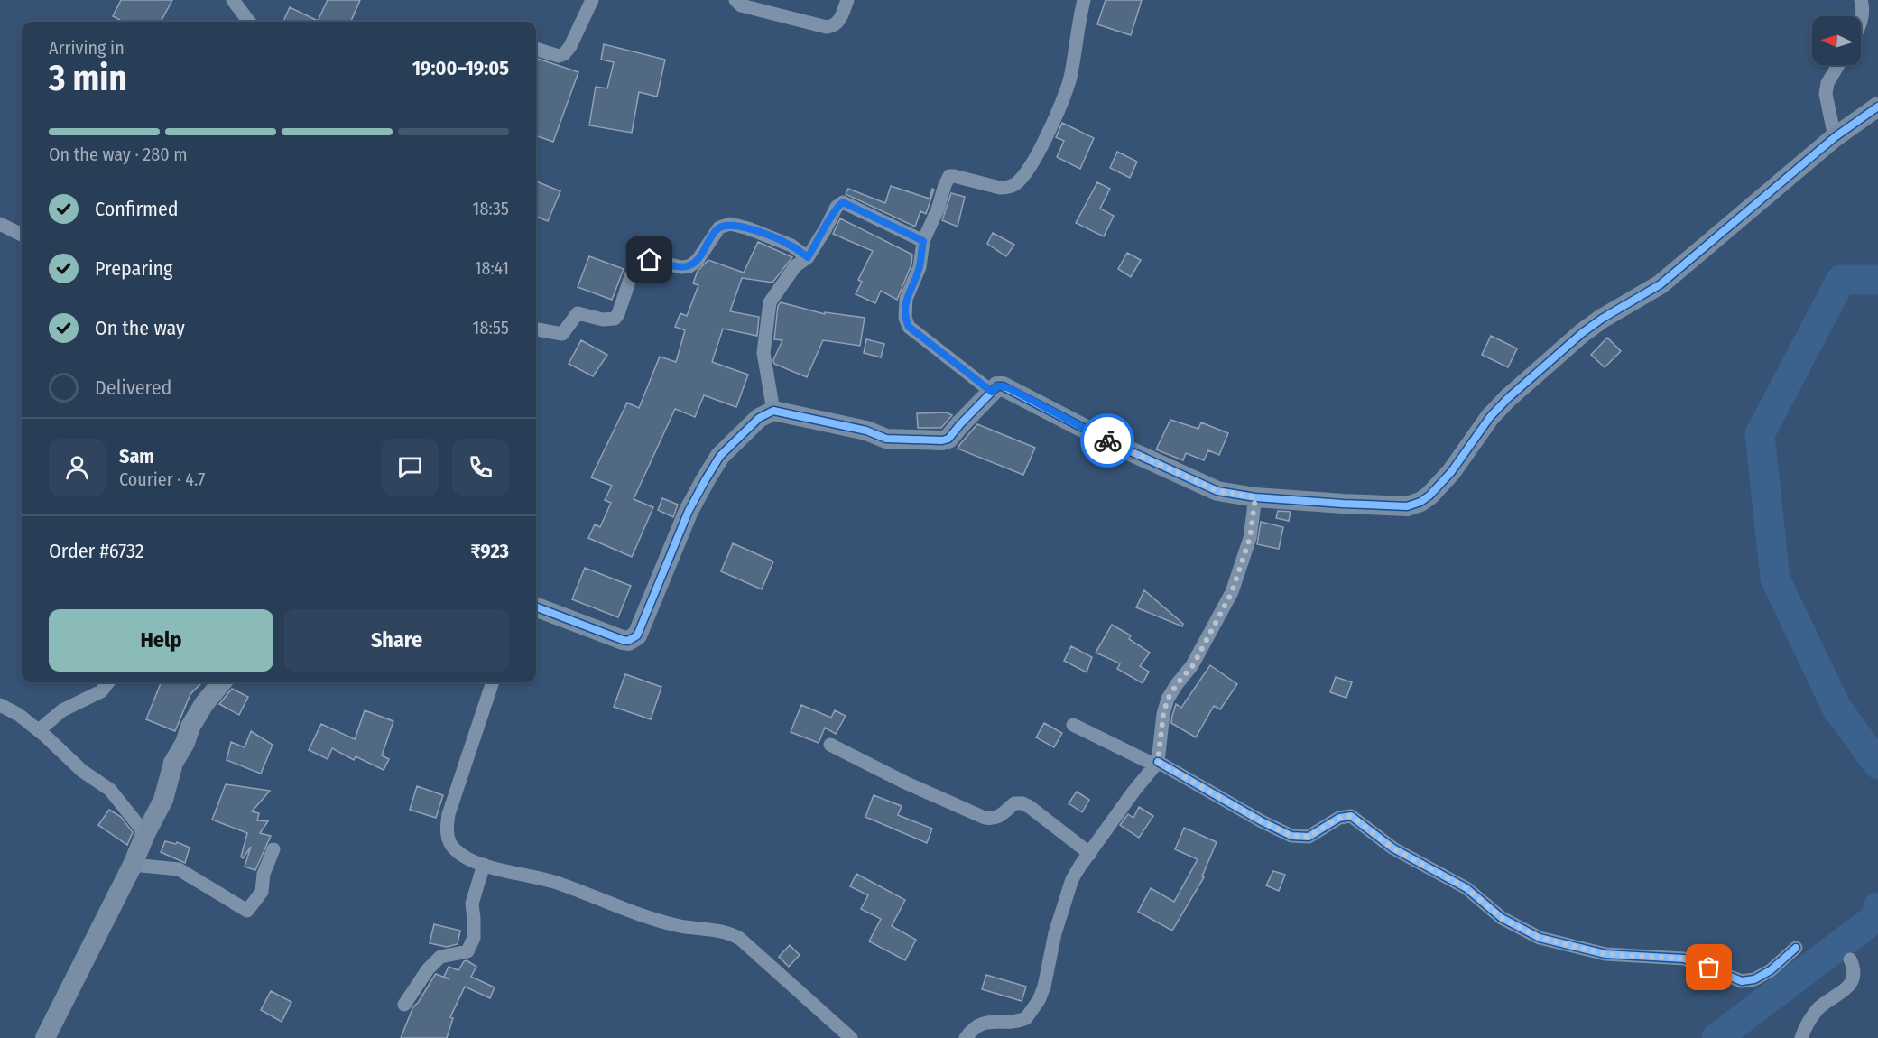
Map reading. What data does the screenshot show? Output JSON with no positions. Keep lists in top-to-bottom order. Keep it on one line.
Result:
{"north":"left","page":{"heading":["3 min","Arriving in","19:00–19:05"],"panel":["Sam","Courier · 4.7","Order #6732","₹923"],"bar":"On the way · 280 m","list":[["Confirmed","18:35"],["Preparing","18:41"],["On the way","18:55"],"Delivered"],"buttons":["Help","Share"]}}
